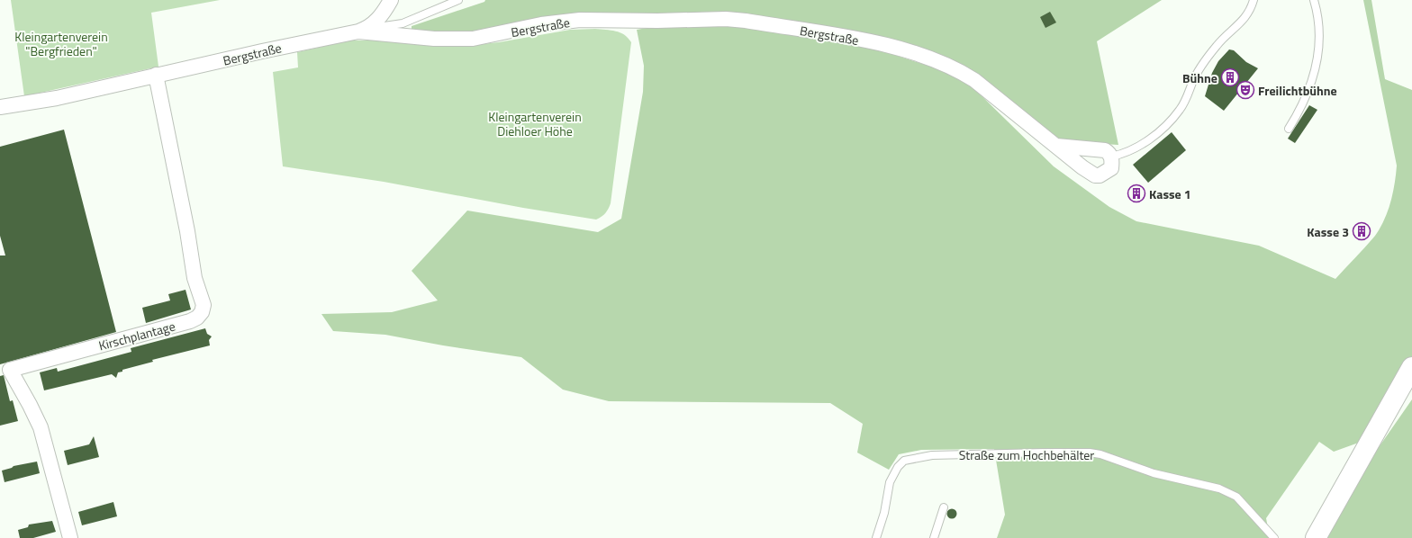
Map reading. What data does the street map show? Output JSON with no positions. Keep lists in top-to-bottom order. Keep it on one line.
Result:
{"streets":{"street":["Bergstraße","Kirschplantage"],"lane":["Straße zum Hochbehälter"]},"crossings":[["Bergstraße","Kirschplantage"]],"parks":["Kleingartenverein \"Bergfrieden\"","Kleingartenverein Diehloer Höhe"],"places":{"building":["Bühne","Kasse 1","Kasse 3"],"theatre":["Freilichtbühne"]}}
